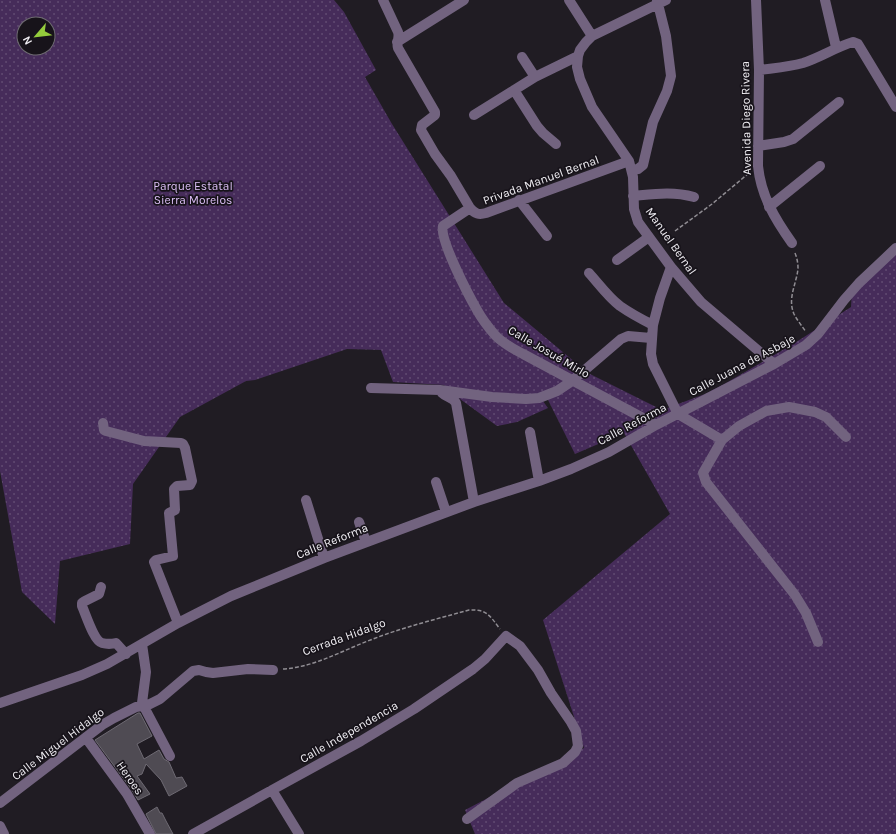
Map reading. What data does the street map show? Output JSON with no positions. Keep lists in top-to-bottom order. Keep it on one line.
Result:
{"streets":{"street":["Avenida Diego Rivera","Privada Manuel Bernal","Manuel Bernal","Calle Josué Mirlo","Calle Juana de Asbaje","Calle Reforma","Calle Independencia","Calle Miguel Hidalgo","Heroes"],"path":["Cerrada Hidalgo"]},"crossings":[["Privada Manuel Bernal","Manuel Bernal"],["Privada Manuel Bernal","Calle Josué Mirlo"],["Manuel Bernal","Calle Juana de Asbaje"],["Calle Josué Mirlo","Calle Reforma"],["Calle Juana de Asbaje","Calle Reforma"],["Cerrada Hidalgo","Calle Independencia"],["Calle Miguel Hidalgo","Heroes"]],"parks":["Parque Estatal Sierra Morelos"],"north":"bottom left"}
